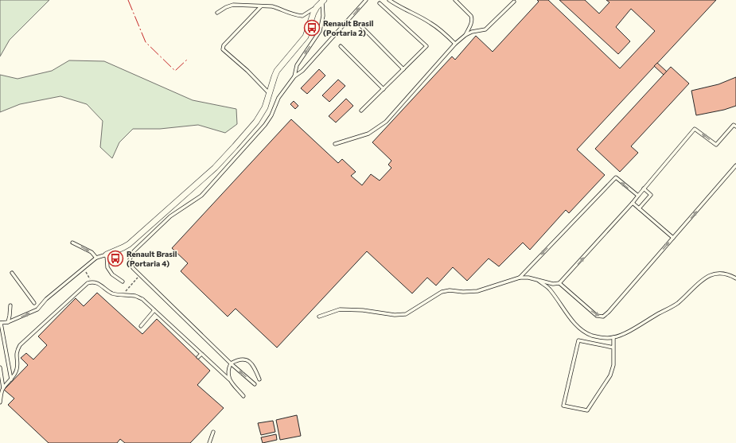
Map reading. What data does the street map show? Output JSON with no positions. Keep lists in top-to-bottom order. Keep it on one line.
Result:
{"places":{"bus stop":["Renault Brasil (Portaria 2)","Renault Brasil (Portaria 4)"]}}
